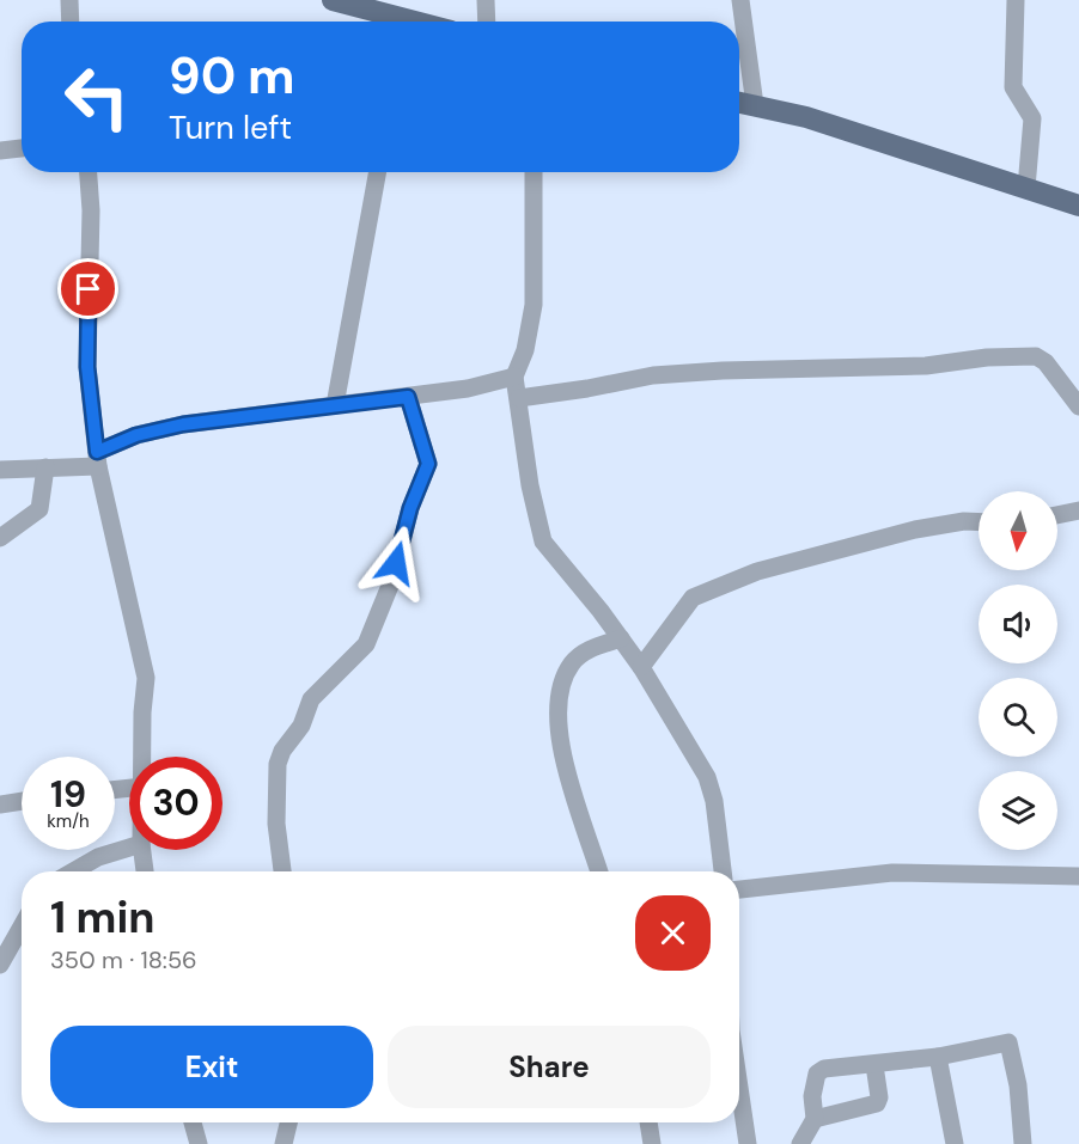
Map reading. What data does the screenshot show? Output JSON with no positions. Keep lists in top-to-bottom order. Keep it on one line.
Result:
{"north":"bottom","page":{"turn":["90 m","Turn left"],"speed":"19 km/h","limit":"30","heading":["1 min","350 m · 18:56"],"buttons":["Exit","Share"]}}
